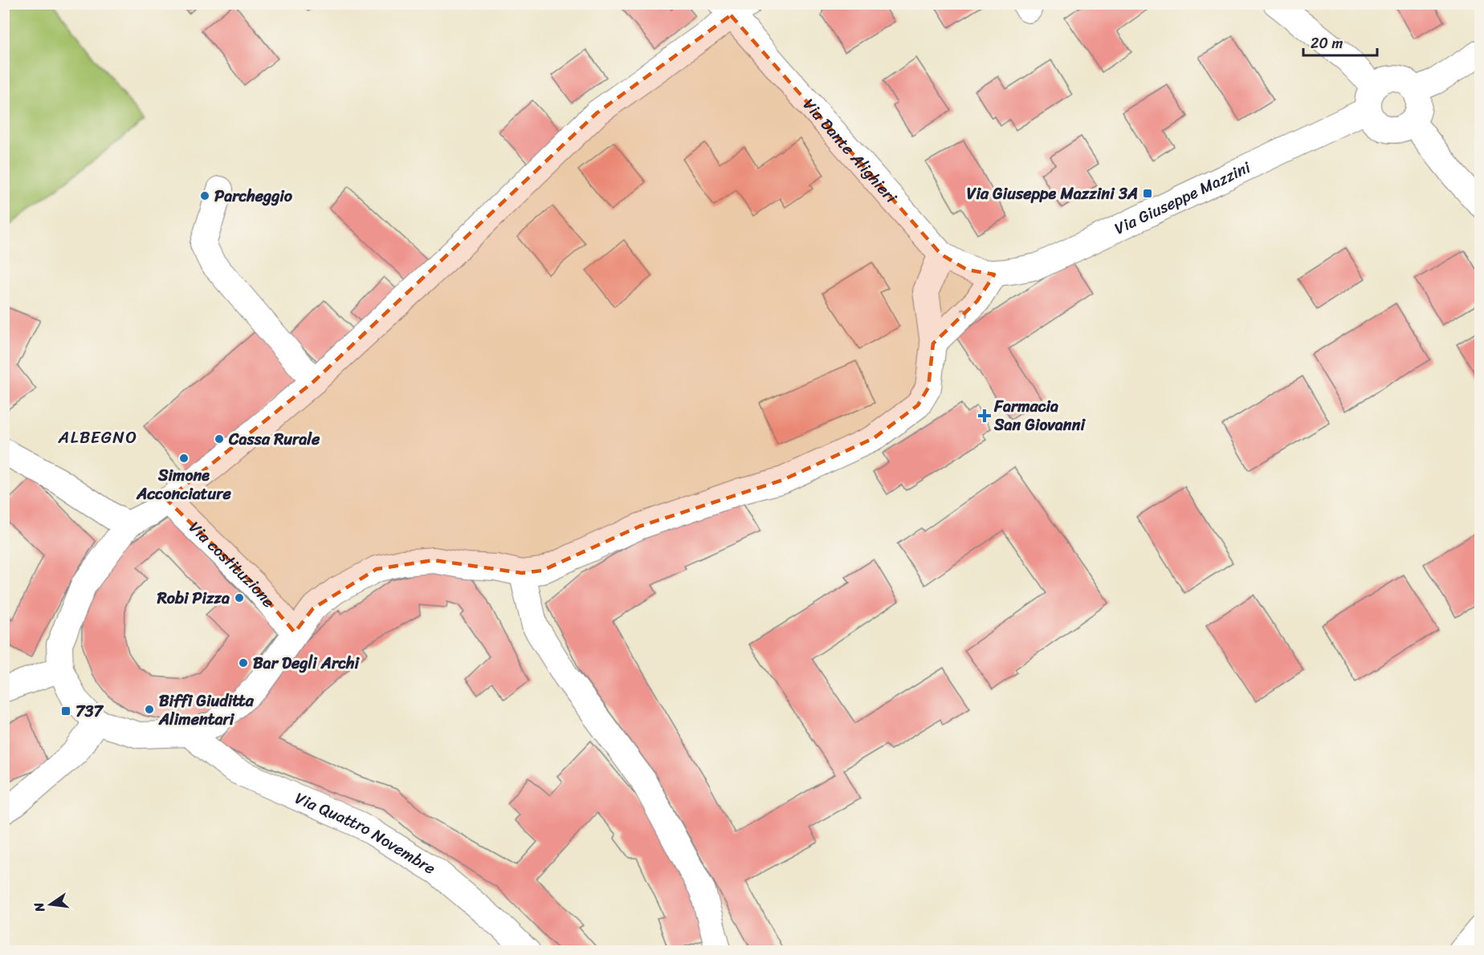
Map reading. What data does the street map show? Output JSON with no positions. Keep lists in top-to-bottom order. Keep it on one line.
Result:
{"streets":{"street":["Via Dante Alighieri","Via Giuseppe Mazzini","Via costituzione","Via Quattro Novembre"]},"crossings":[["Via Dante Alighieri","Via Giuseppe Mazzini"]],"districts":["ALBEGNO"],"places":{"transit":["Via Giuseppe Mazzini 3A","737"],"other":["Parcheggio","Cassa Rurale","Simone Acconciature","Robi Pizza","Bar Degli Archi","Biffi Giuditta Alimentari"],"health":["Farmacia San Giovanni"]},"scale_bar":"20 m","north":"left"}
